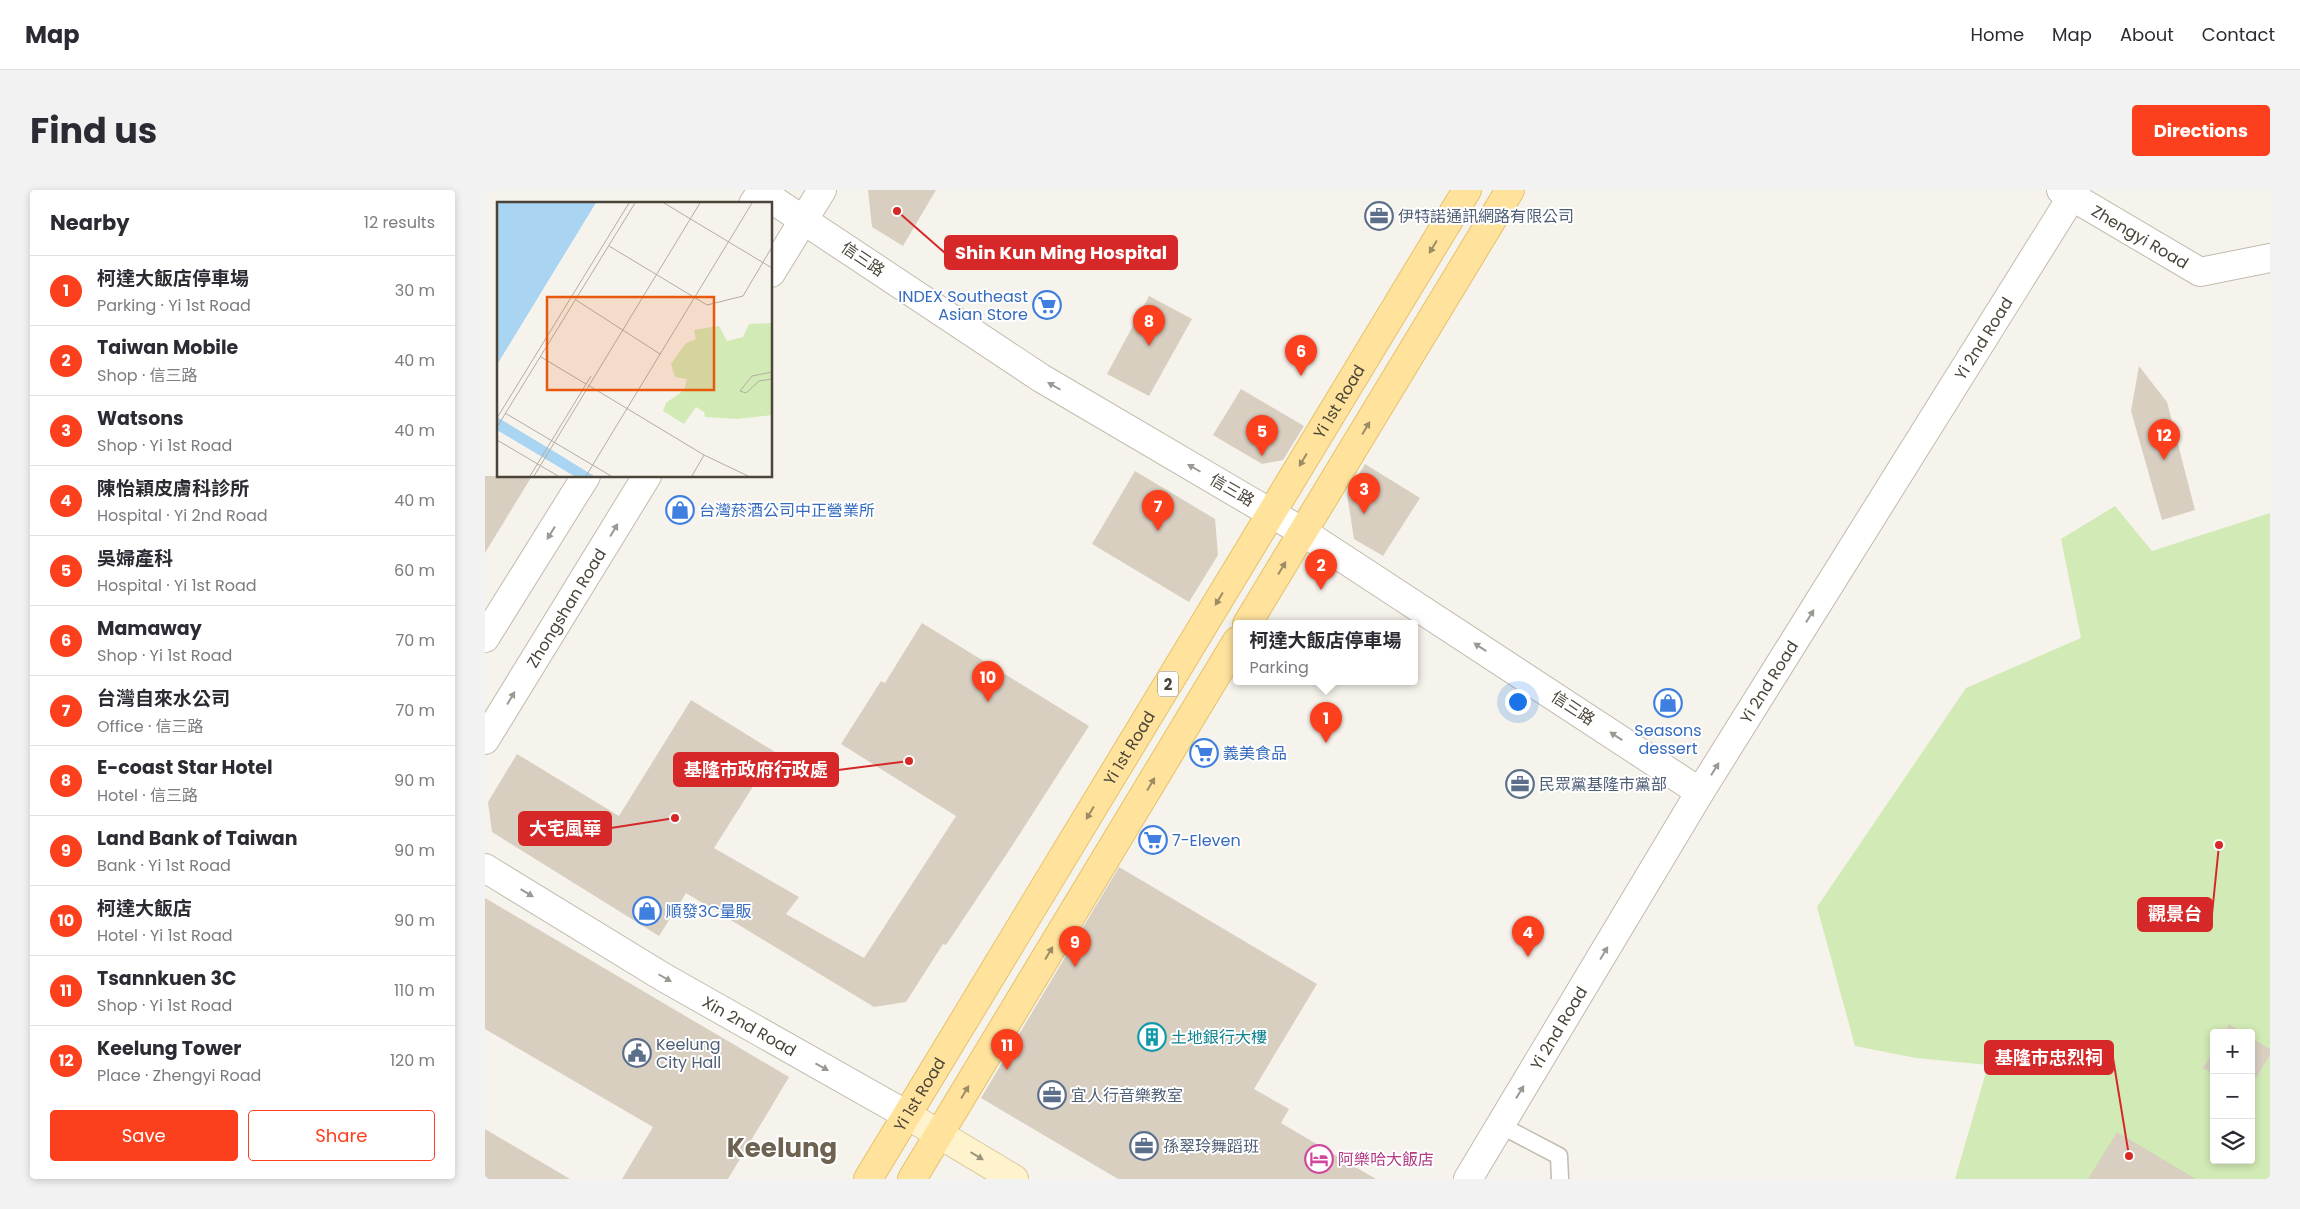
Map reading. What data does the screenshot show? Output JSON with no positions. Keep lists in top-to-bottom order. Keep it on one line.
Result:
{"streets":{"main road":["Yi 1st Road","2","Xin 2nd Road"],"street":["Zhengyi Road","信三路","Yi 2nd Road","Zhongshan Road"]},"crossings":[["Zhengyi Road","Yi 2nd Road"],["信三路","Yi 2nd Road"],["信三路","Yi 1st Road"],["Yi 1st Road","Xin 2nd Road"],["2","Xin 2nd Road"]],"one_way":["信三路","Yi 2nd Road","Xin 2nd Road"],"districts":["Keelung"],"places":{"other":["Shin Kun Ming Hospital","基隆市政府行政處","大宅風華","觀景台","基隆市忠烈祠"],"office":["伊特諾通訊網路有限公司","民眾黨基隆市黨部","宜人行音樂教室","孫翠玲舞蹈班"],"supermarket":["INDEX Southeast Asian Store","義美食品","7-Eleven"],"shop":["台灣菸酒公司中正營業所","Seasons dessert","順發3C量販"],"building":["土地銀行大樓"],"public building":["Keelung City Hall"],"hotel":["阿樂哈大飯店"]},"page":{"header":"Map","nav":["Home","Map","About","Contact"],"title":"Find us","buttons":["Directions",["Save","Share"]],"heading":["Nearby","12 results"],"list":[{"mark":"1","name":"柯達大飯店停車場","note":"Parking · Yi 1st Road","value":"30 m"},{"mark":"2","name":"Taiwan Mobile","note":"Shop · 信三路","value":"40 m"},{"mark":"3","name":"Watsons","note":"Shop · Yi 1st Road","value":"40 m"},{"mark":"4","name":"陳怡穎皮膚科診所","note":"Hospital · Yi 2nd Road","value":"40 m"},{"mark":"5","name":"吳婦產科","note":"Hospital · Yi 1st Road","value":"60 m"},{"mark":"6","name":"Mamaway","note":"Shop · Yi 1st Road","value":"70 m"},{"mark":"7","name":"台灣自來水公司","note":"Office · 信三路","value":"70 m"},{"mark":"8","name":"E-coast Star Hotel","note":"Hotel · 信三路","value":"90 m"},{"mark":"9","name":"Land Bank of Taiwan","note":"Bank · Yi 1st Road","value":"90 m"},{"mark":"10","name":"柯達大飯店","note":"Hotel · Yi 1st Road","value":"90 m"},{"mark":"11","name":"Tsannkuen 3C","note":"Shop · Yi 1st Road","value":"110 m"},{"mark":"12","name":"Keelung Tower","note":"Place · Zhengyi Road","value":"120 m"}],"pins":["8","6","5","12","3","7","2","10","1","4","9","11"],"popup":["柯達大飯店停車場","Parking"],"map_buttons":["+","−"]}}
